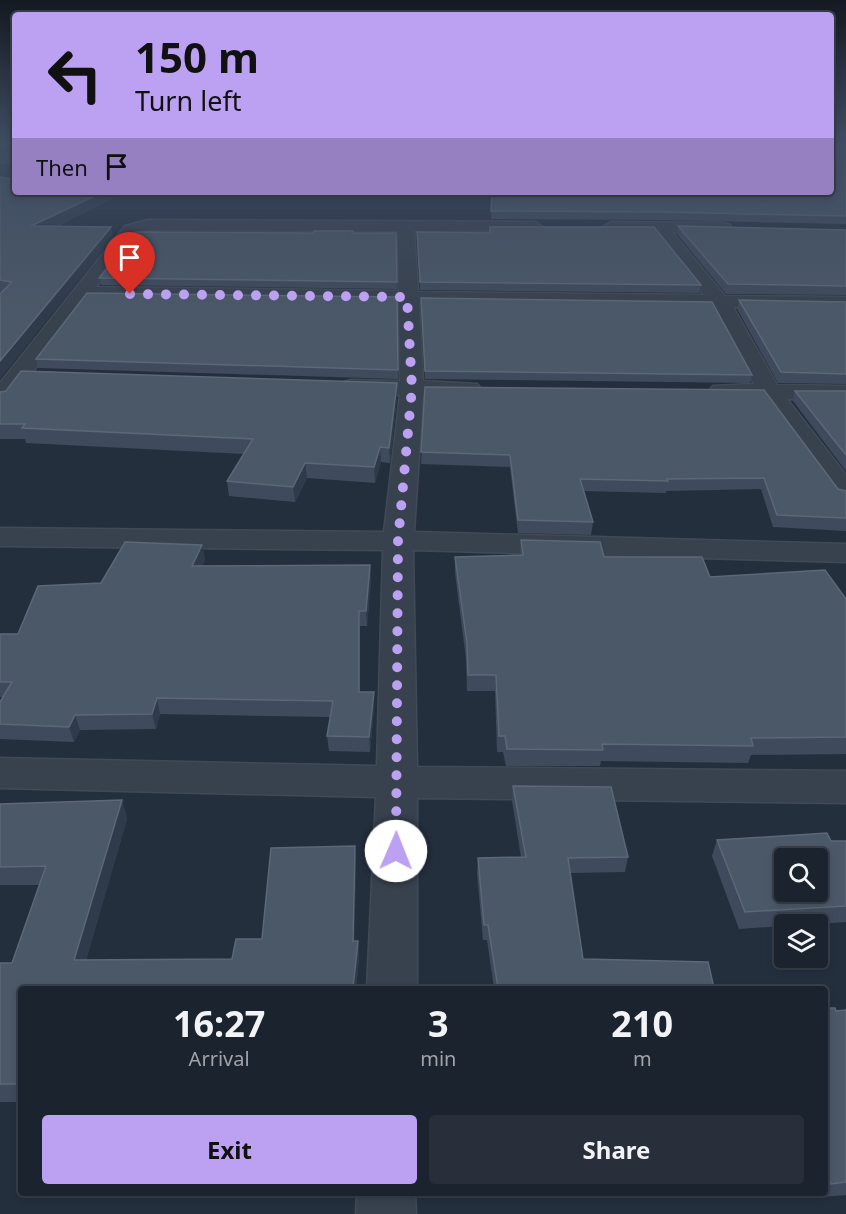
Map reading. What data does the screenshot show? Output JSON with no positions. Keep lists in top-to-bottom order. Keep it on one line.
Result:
{"page":{"turn":["150 m","Turn left"],"then":"Then","eta":["16:27","Arrival","3","min","210","m"],"buttons":["Exit","Share"]}}
